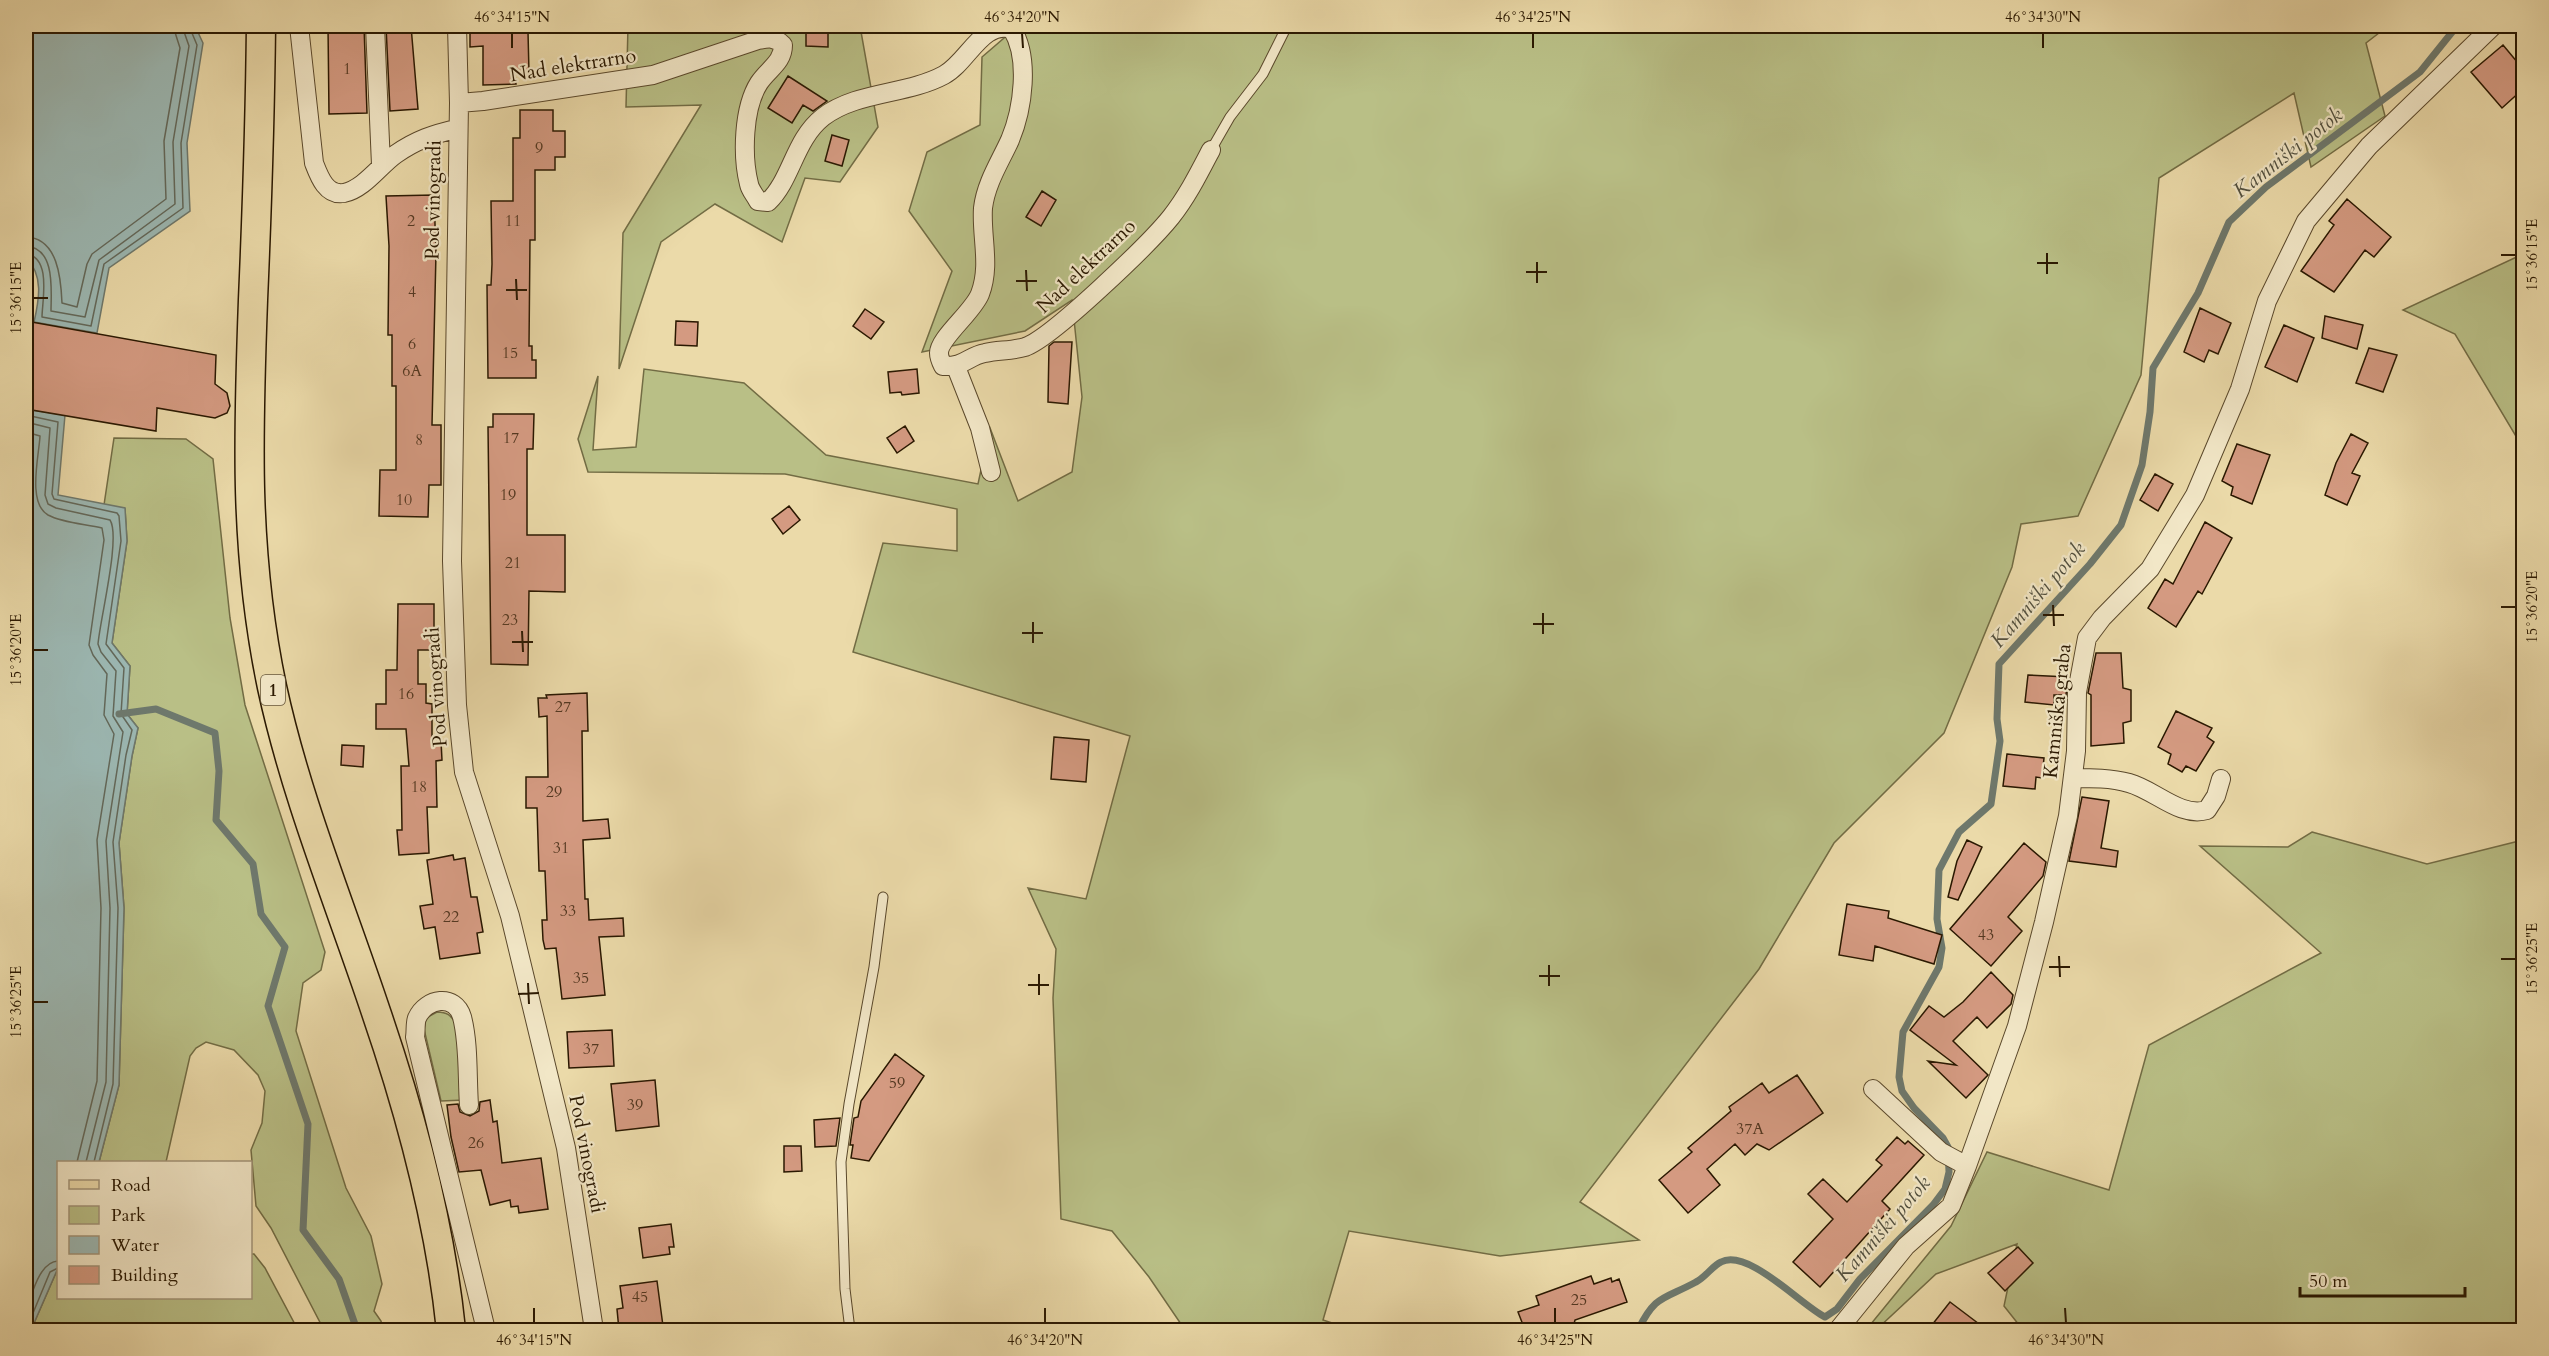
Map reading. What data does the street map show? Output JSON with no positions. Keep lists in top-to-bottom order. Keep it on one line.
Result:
{"streets":{"main road":["1"],"street":["Nad elektrarno","Pod vinogradi","Kamniška graba"]},"crossings":[["Nad elektrarno","Pod vinogradi"]],"water":["Kamniški potok"],"house_numbers":["1","9","2","11","4","6","15","6A","17","8","19","10","21","23","16","27","18","29","31","33","22","43","35","37","59","39","37A","26","45","25"],"legend":["Road","Park","Water","Building"],"scale_bar":"50 m","coordinates":["46°34'15\"N","46°34'20\"N","46°34'25\"N","46°34'30\"N","15°36'15\"E","15°36'20\"E","15°36'25\"E"]}
